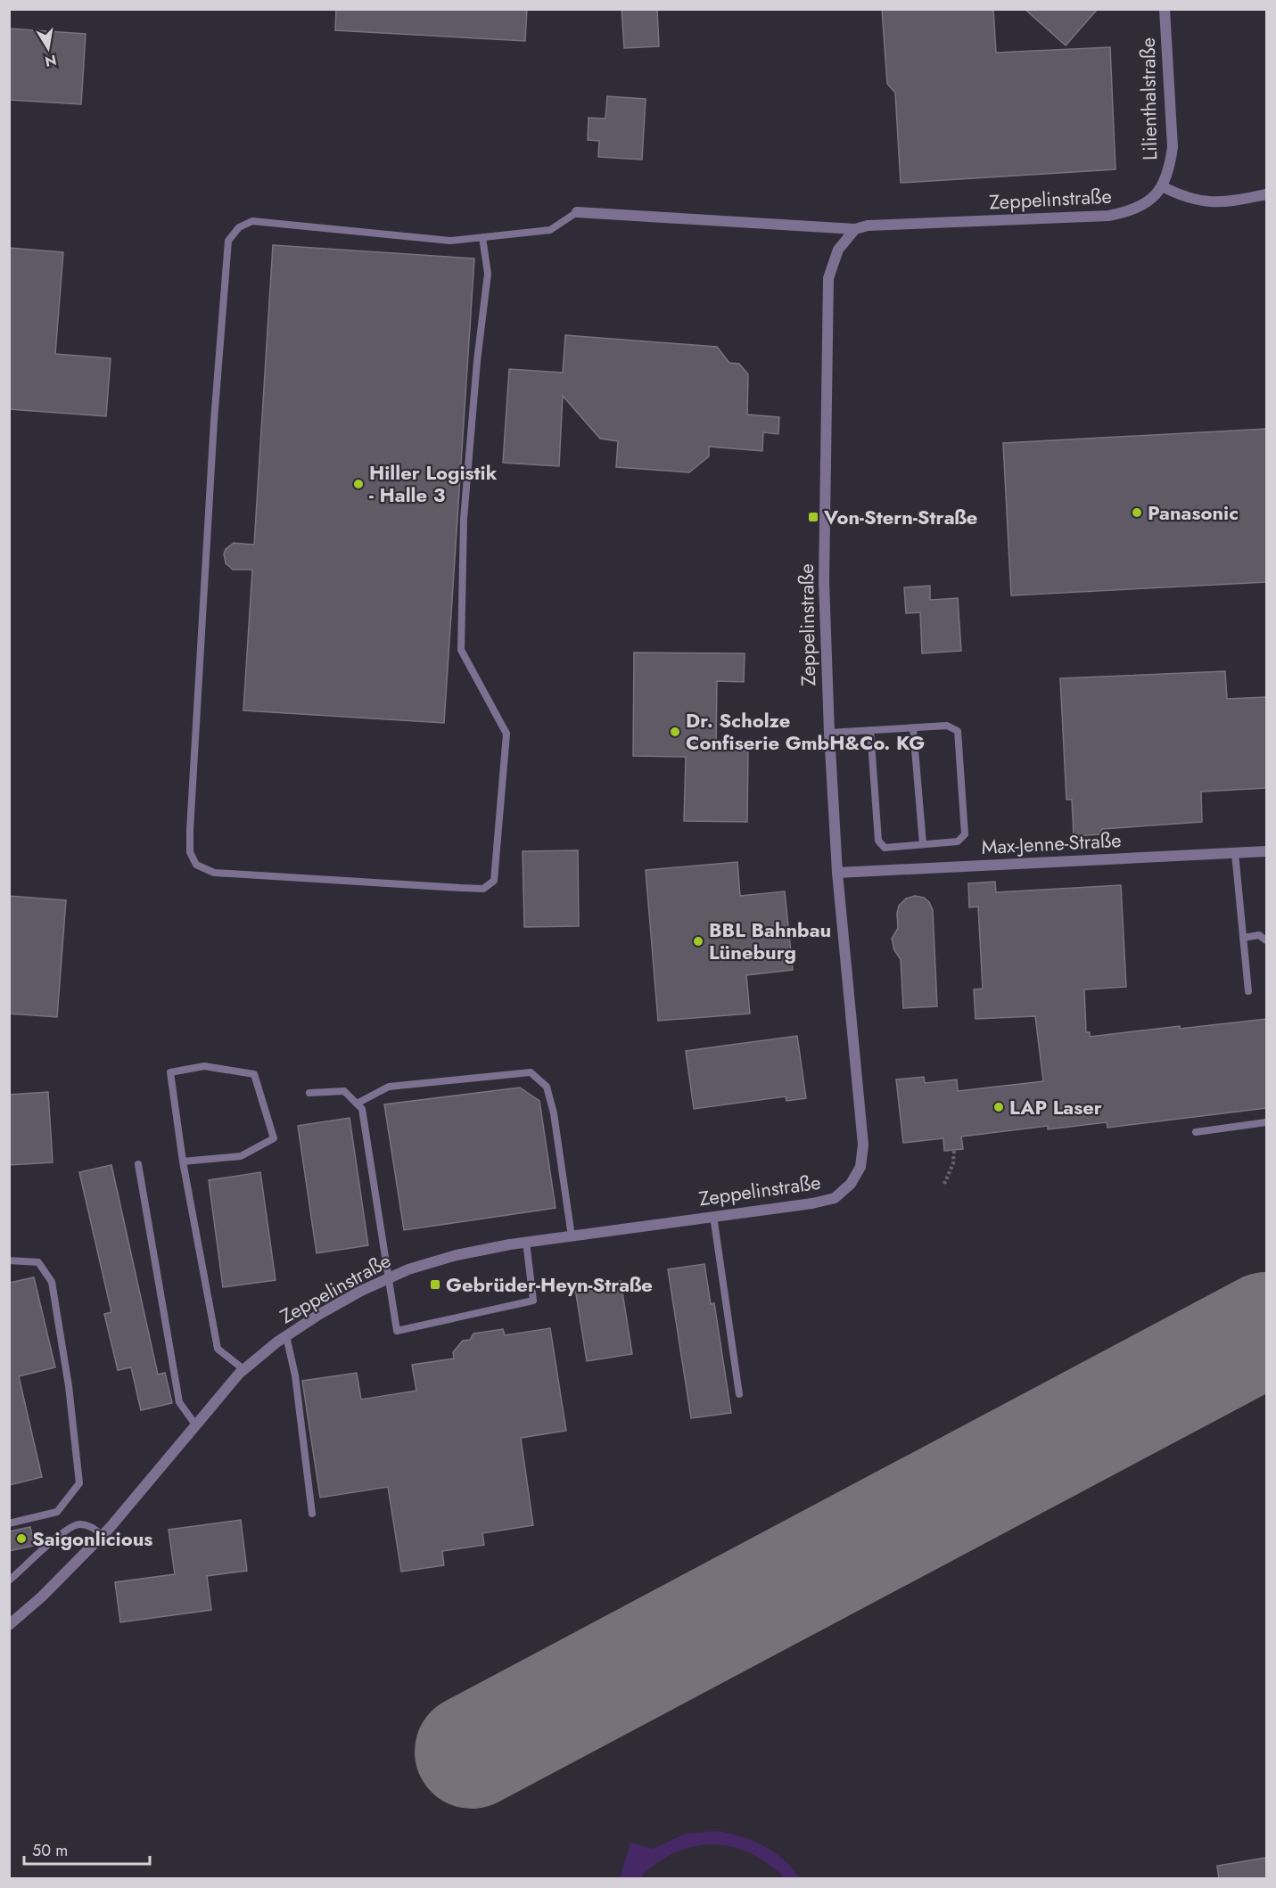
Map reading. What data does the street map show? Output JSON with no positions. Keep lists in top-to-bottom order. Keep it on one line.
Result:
{"streets":{"street":["Lilienthalstraße","Zeppelinstraße","Max-Jenne-Straße"]},"crossings":[["Lilienthalstraße","Zeppelinstraße"],["Zeppelinstraße","Max-Jenne-Straße"]],"places":{"other":["Hiller Logistik - Halle 3","Panasonic","Dr. Scholze Confiserie GmbH&Co. KG","BBL Bahnbau Lüneburg","LAP Laser","Saigonlicious"],"transit":["Von-Stern-Straße","Gebrüder-Heyn-Straße"]},"scale_bar":"50 m","north":"bottom"}
